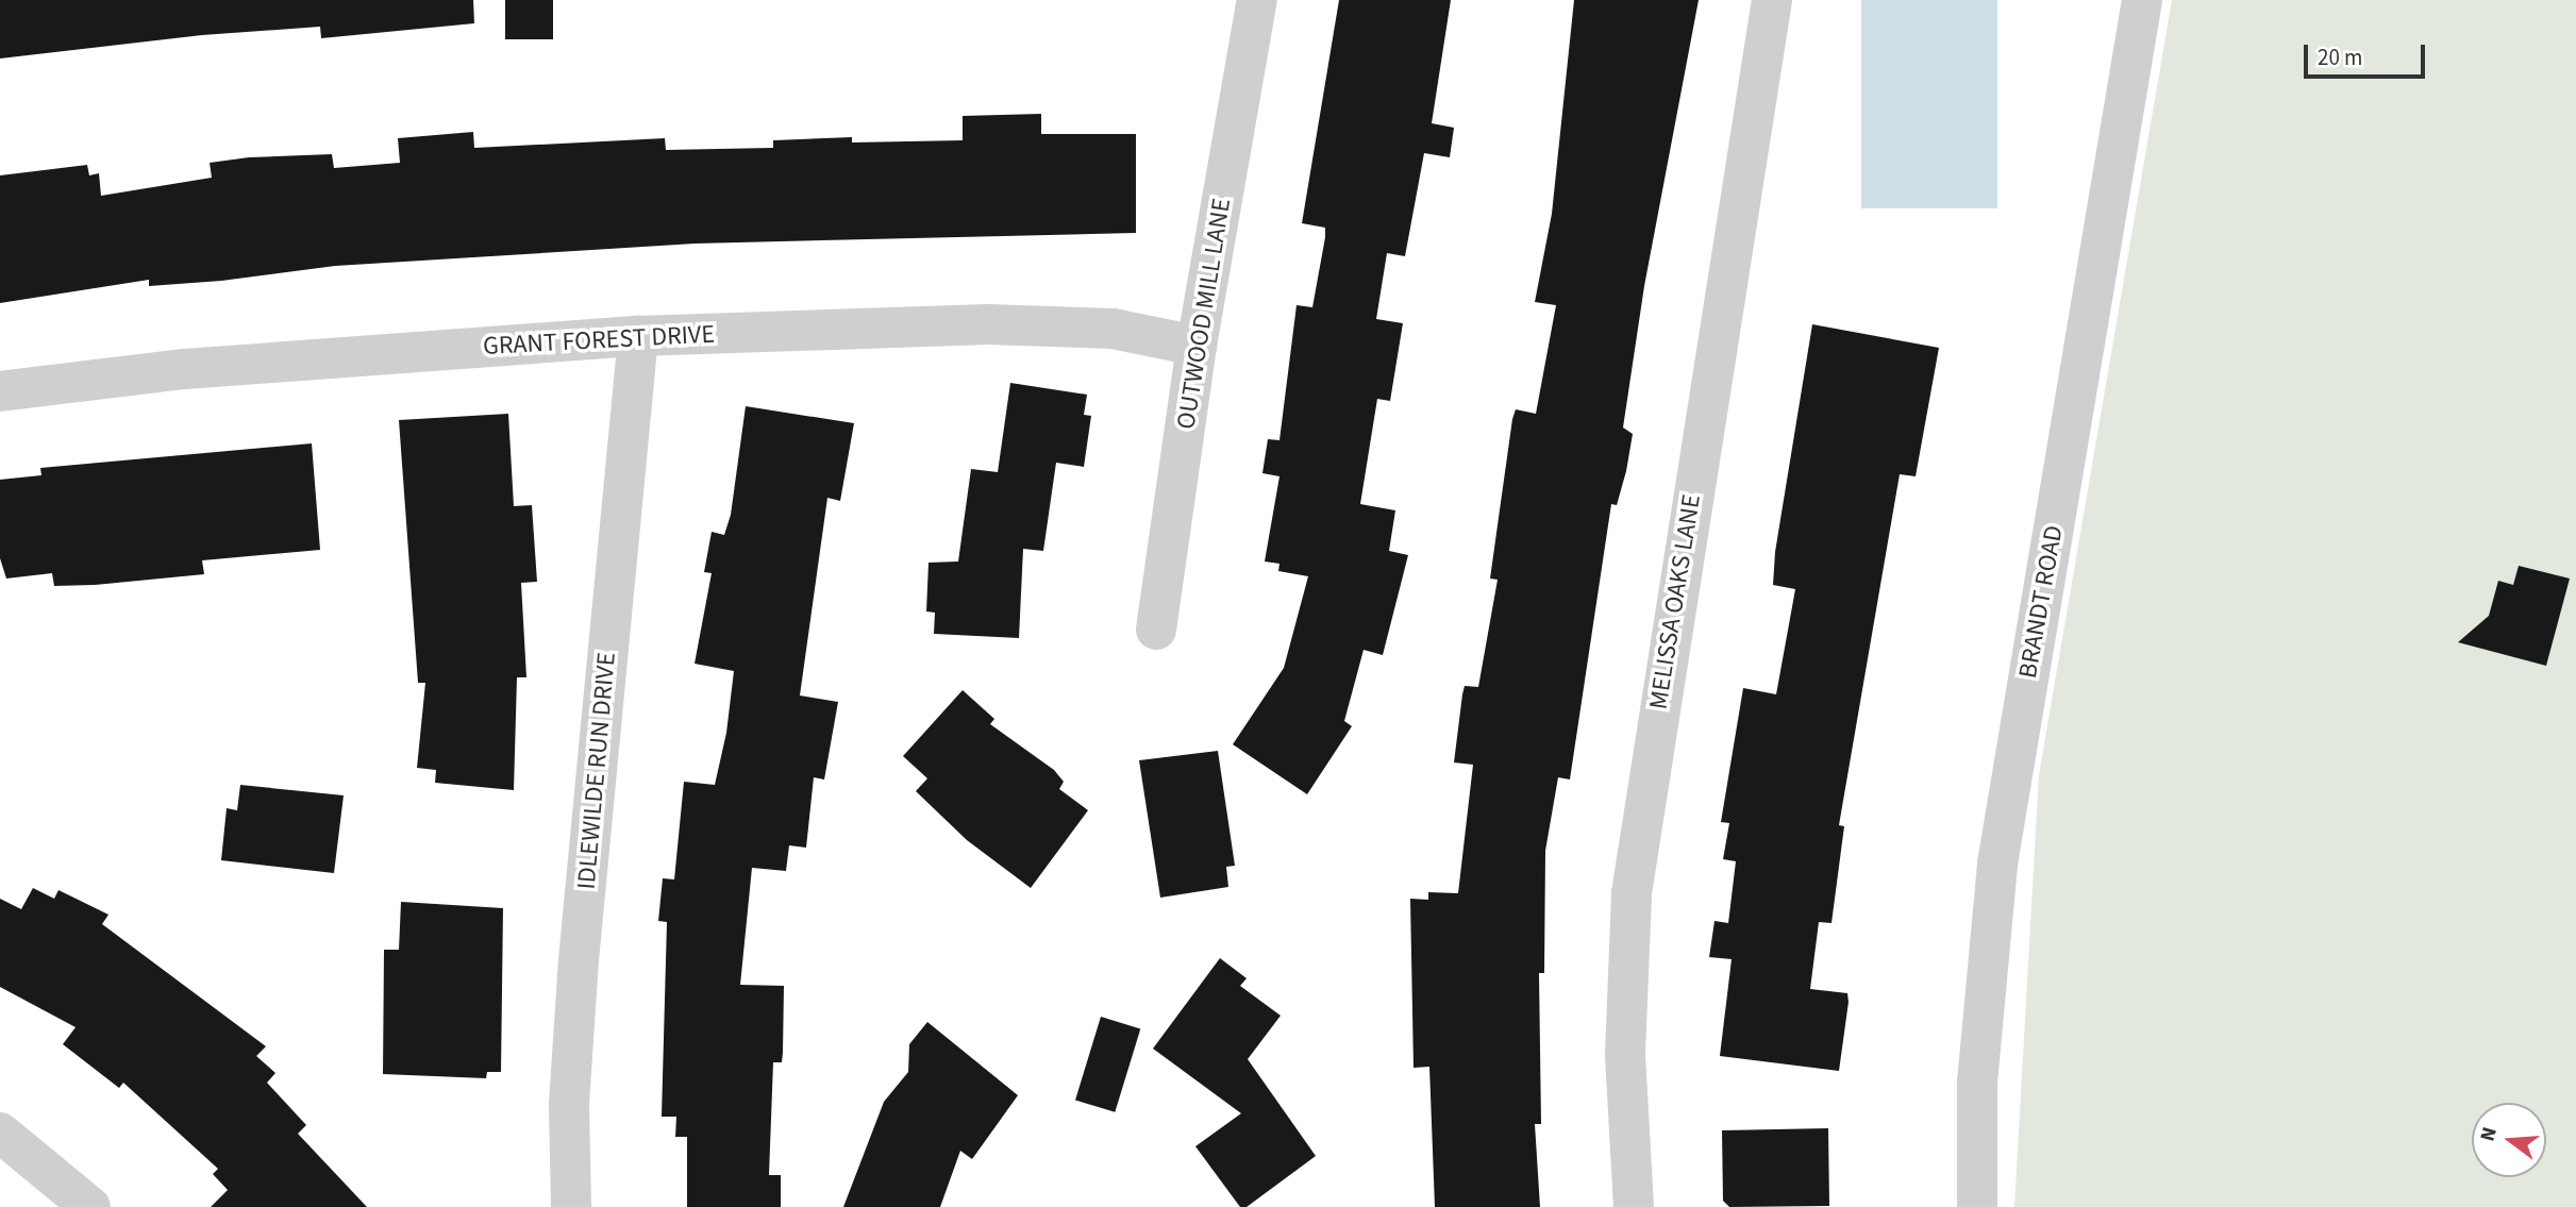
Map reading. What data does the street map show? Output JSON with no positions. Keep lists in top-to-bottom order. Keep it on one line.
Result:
{"streets":{"street":["OUTWOOD MILL LANE","GRANT FOREST DRIVE","MELISSA OAKS LANE","BRANDT ROAD","IDLEWILDE RUN DRIVE"]},"crossings":[["OUTWOOD MILL LANE","GRANT FOREST DRIVE"],["GRANT FOREST DRIVE","IDLEWILDE RUN DRIVE"]],"scale_bar":"20 m","north":"left"}
